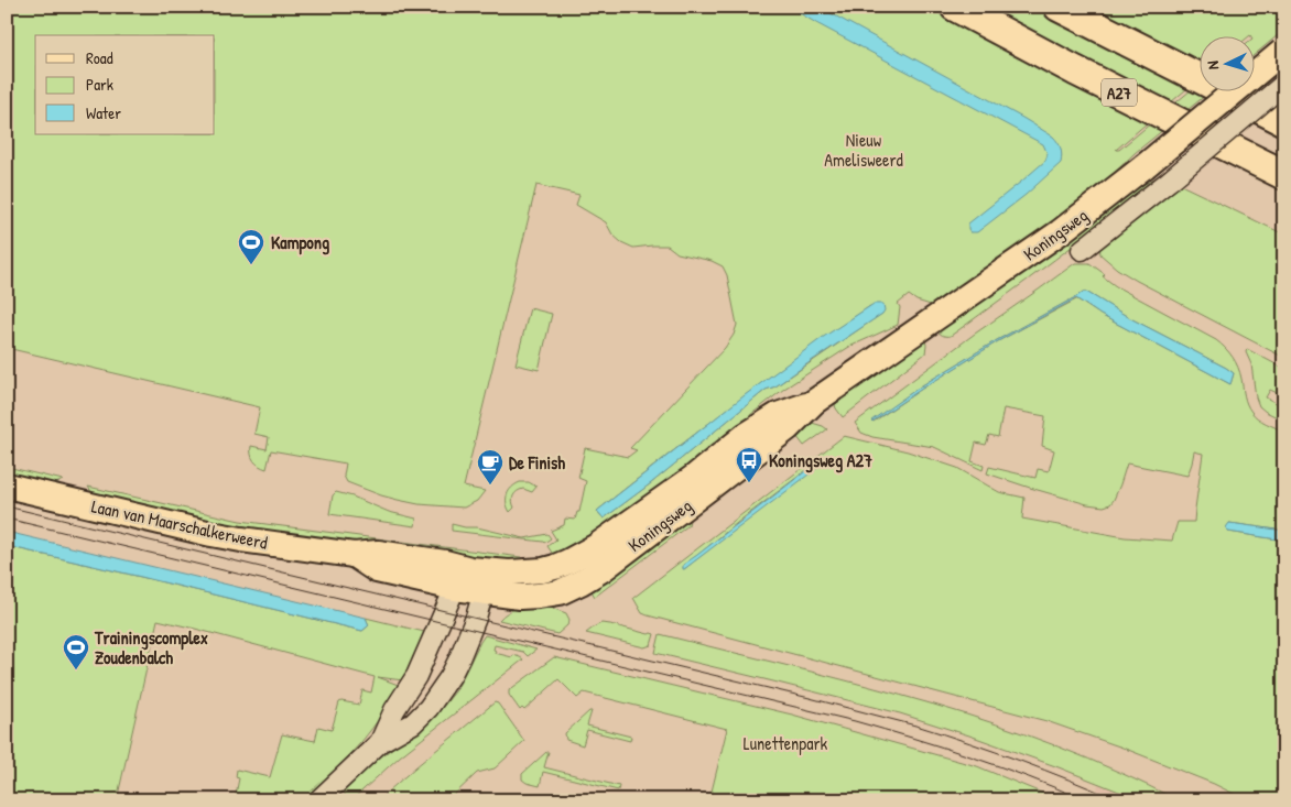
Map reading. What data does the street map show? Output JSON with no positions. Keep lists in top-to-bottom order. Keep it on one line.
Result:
{"streets":{"highway":["A27"],"main road":["Koningsweg","Laan van Maarschalkerweerd"]},"crossings":[["Koningsweg","Laan van Maarschalkerweerd"]],"parks":["Nieuw Amelisweerd","Lunettenpark"],"places":{"sports":["Kampong","Trainingscomplex Zoudenbalch"],"bus stop":["Koningsweg A27"],"cafe":["De Finish"]},"legend":["Road","Park","Water"],"north":"left"}
